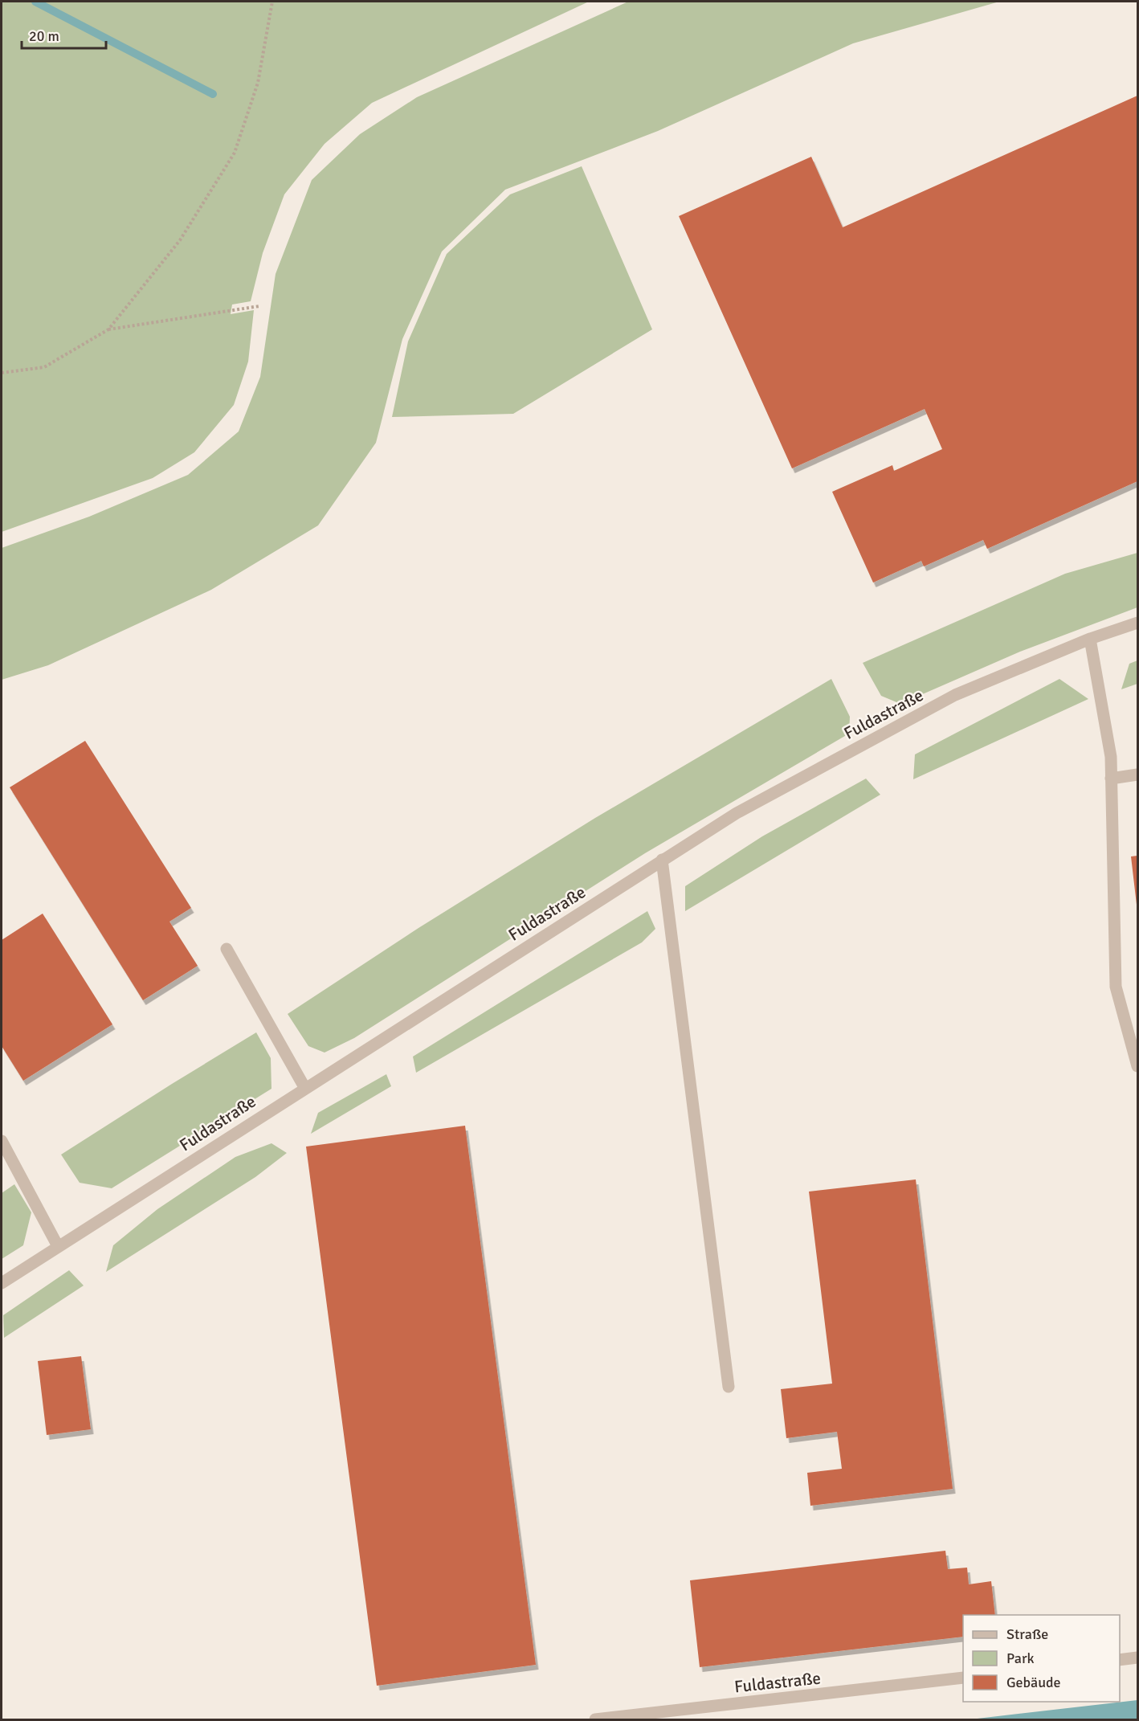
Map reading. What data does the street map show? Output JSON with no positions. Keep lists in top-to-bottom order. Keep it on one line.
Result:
{"streets":{"street":["Fuldastraße"]},"legend":["Straße","Park","Gebäude"],"scale_bar":"20 m"}
